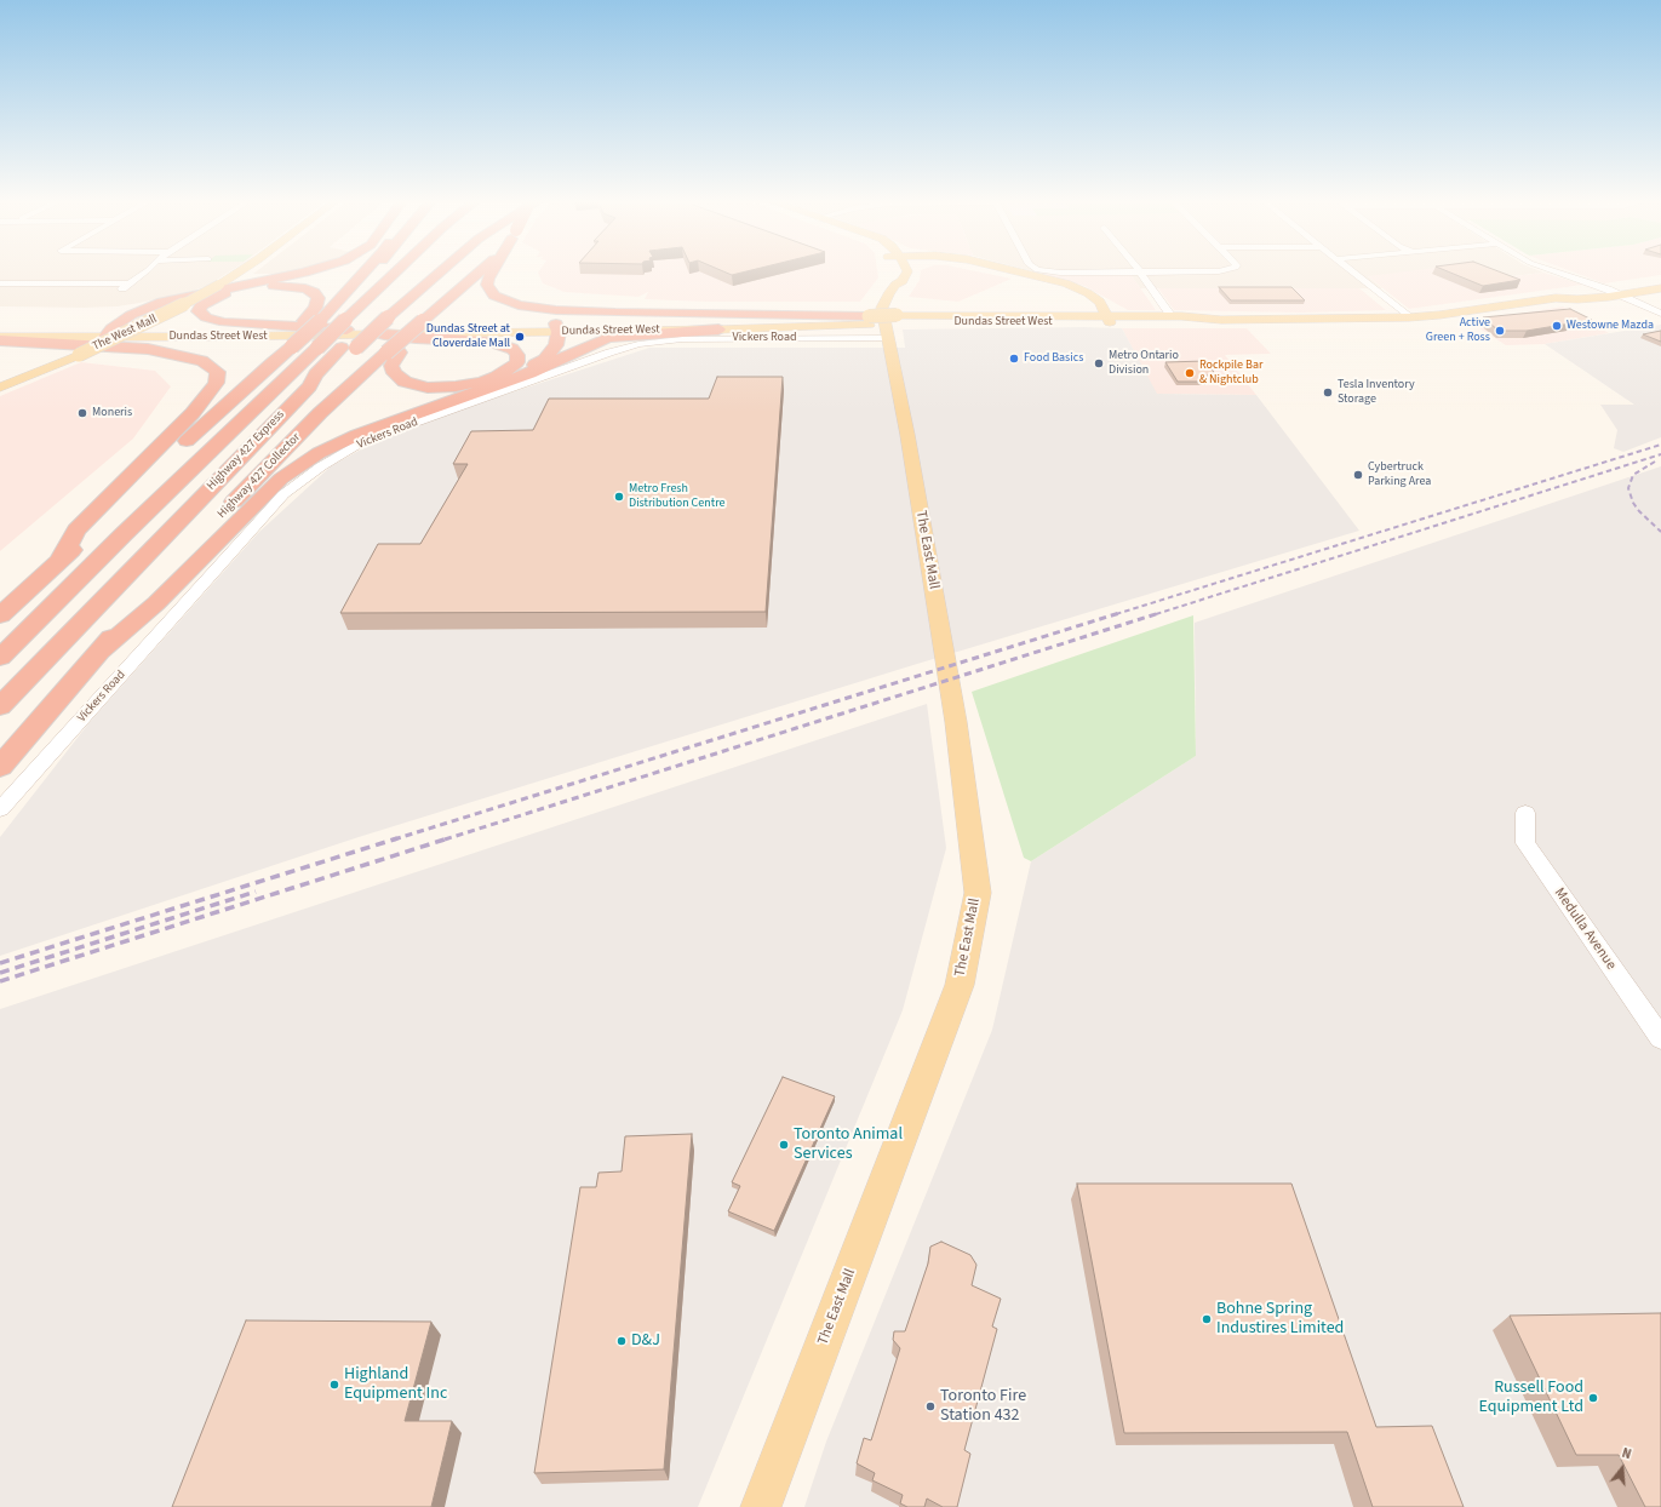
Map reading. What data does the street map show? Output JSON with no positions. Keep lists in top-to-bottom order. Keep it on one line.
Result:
{"streets":{"highway":["Highway 427 Express","Highway 427 Collector"],"main road":["Dundas Street West","The West Mall","The East Mall"],"street":["Vickers Road","Medulla Avenue"]},"crossings":[["Dundas Street West","Vickers Road"],["Dundas Street West","Highway 427 Express"],["Dundas Street West","Highway 427 Collector"],["Dundas Street West","The East Mall"],["Vickers Road","The East Mall"]],"places":["Westowne Mazda","Active Green + Ross","Dundas Street at Cloverdale Mall","Food Basics","Metro Ontario Division","Rockpile Bar & Nightclub","Tesla Inventory Storage","Moneris","Cybertruck Parking Area","Metro Fresh Distribution Centre","Toronto Animal Services","Bohne Spring Industires Limited","D&J","Highland Equipment Inc","Russell Food Equipment Ltd","Toronto Fire Station 432"],"north":"top"}
